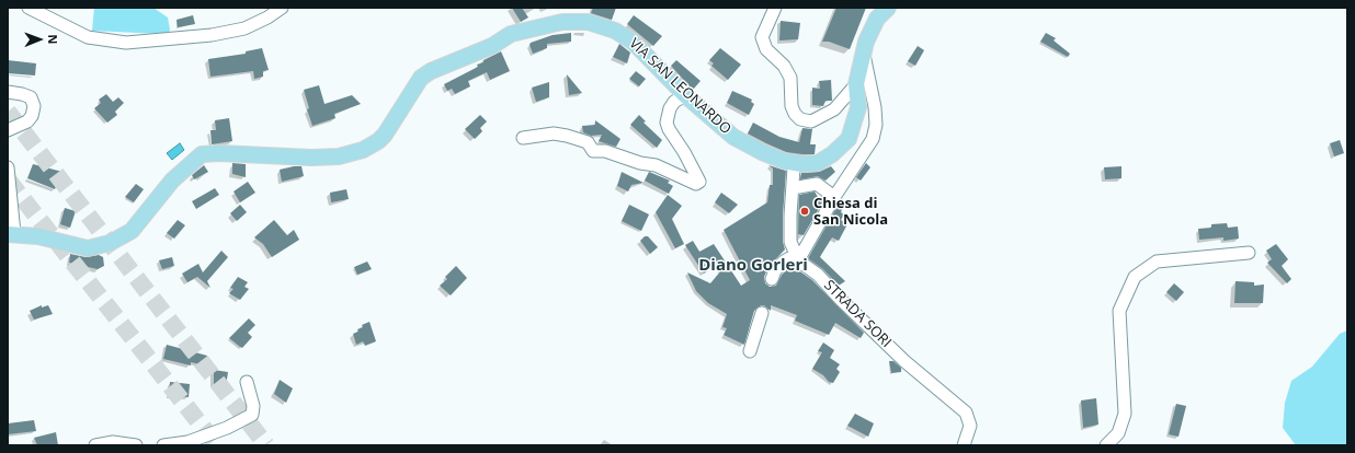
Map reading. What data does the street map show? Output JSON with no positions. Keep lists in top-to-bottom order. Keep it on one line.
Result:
{"streets":{"main road":["VIA SAN LEONARDO"],"street":["STRADA SORI"]},"districts":["Diano Gorleri"],"places":["Chiesa di San Nicola"],"north":"right"}
